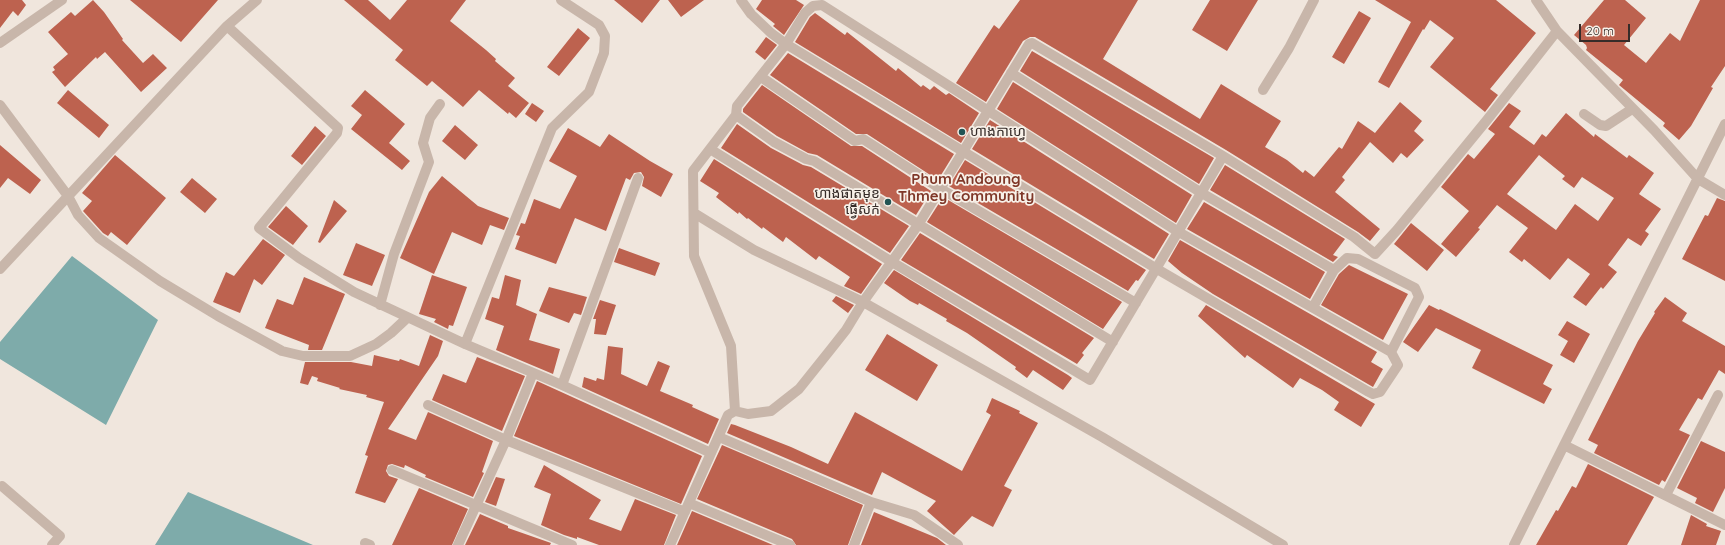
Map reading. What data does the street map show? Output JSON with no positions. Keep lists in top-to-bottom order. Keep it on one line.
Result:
{"districts":["Phum Andoung Thmey Community"],"places":["ហាងកាហ្វេ","ហាងផាតមុខ ធ្វើសក់"],"scale_bar":"20 m"}
